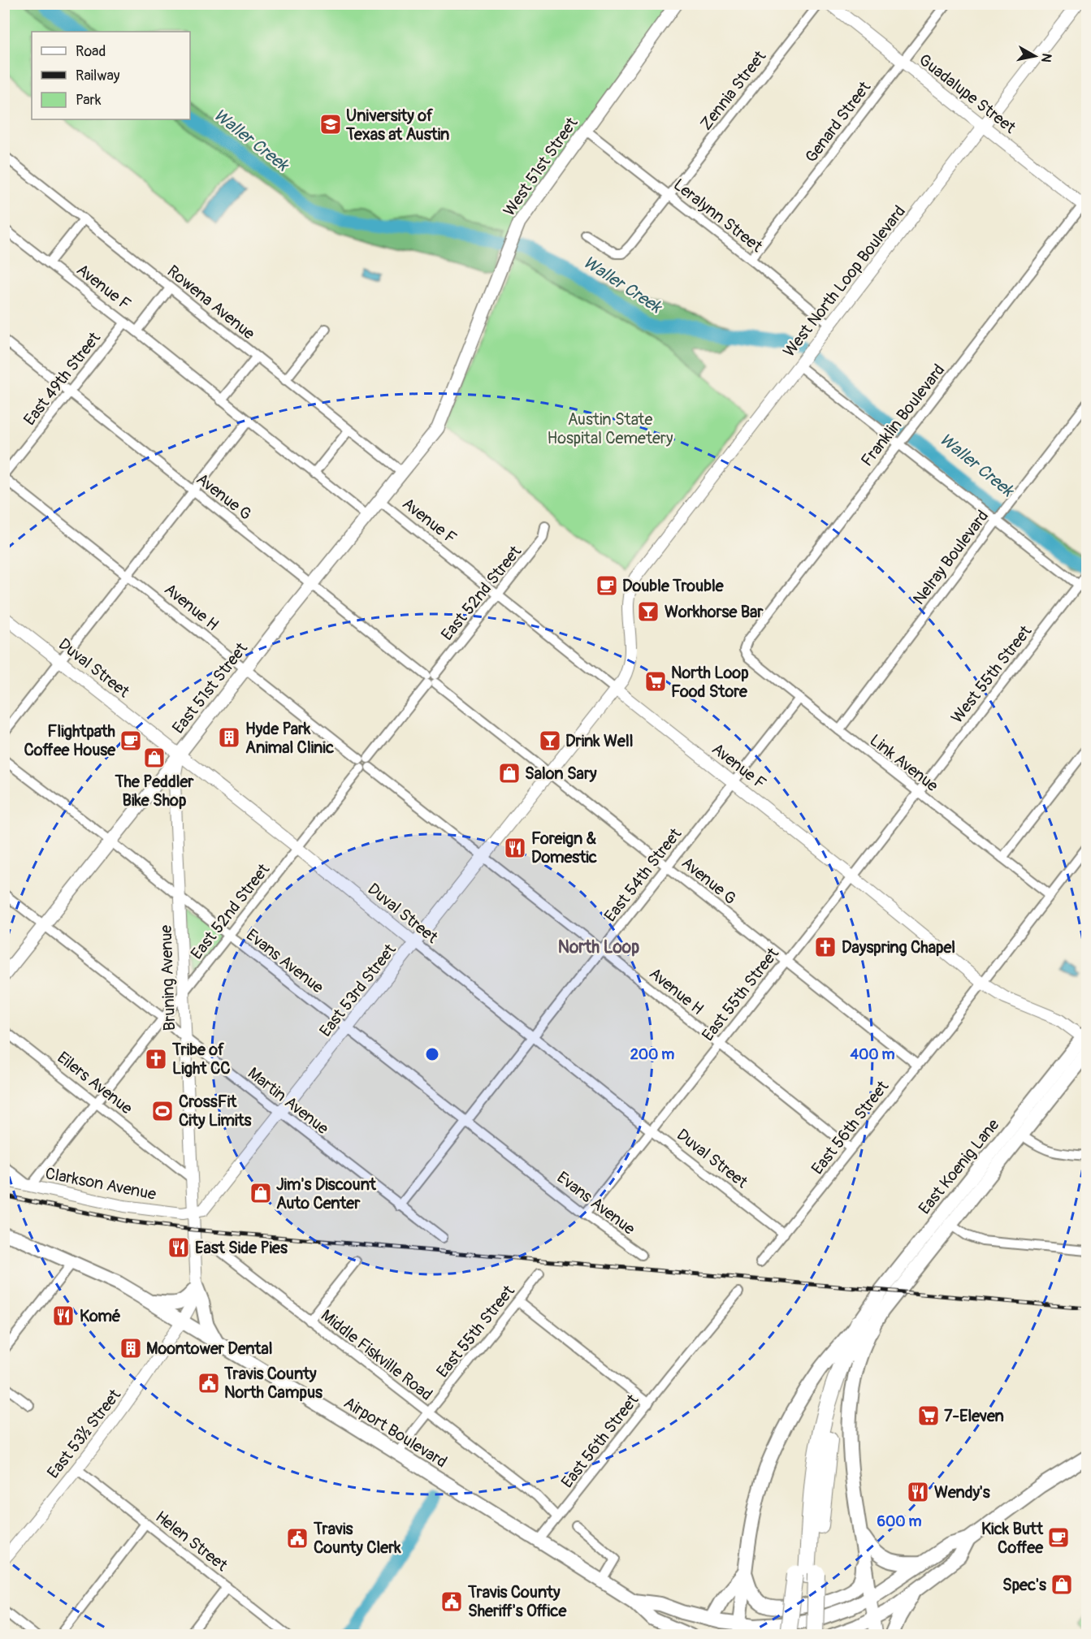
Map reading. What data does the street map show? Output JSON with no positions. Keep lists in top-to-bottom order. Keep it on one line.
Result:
{"streets":{"main road":["West 51st Street","East 51st Street","East Koenig Lane","Airport Boulevard"],"street":["Zennia Street","Guadalupe Street","Genard Street","Leralynn Street","West North Loop Boulevard","Avenue F","Rowena Avenue","East 49th Street","Franklin Boulevard","Avenue G","Nelray Boulevard","East 52nd Street","Avenue H","Duval Street","West 55th Street","Link Avenue","East 54th Street","Evans Avenue","Bruning Avenue","East 53rd Street","East 55th Street","Eilers Avenue","Martin Avenue","East 56th Street","Clarkson Avenue","Middle Fiskville Road","East 53½ Street","Helen Street"]},"crossings":[["Zennia Street","Leralynn Street"],["Guadalupe Street","Genard Street"],["Guadalupe Street","West North Loop Boulevard"],["Guadalupe Street","Franklin Boulevard"],["Genard Street","Leralynn Street"],["West 51st Street","Leralynn Street"],["West 51st Street","East 51st Street"],["Leralynn Street","West North Loop Boulevard"],["West North Loop Boulevard","East 53rd Street"],["Avenue F","East 49th Street"],["Avenue F","East 52nd Street"],["Avenue F","East 51st Street"],["Avenue F","East 54th Street"],["Avenue F","East 53rd Street"],["Avenue F","East 55th Street"],["Avenue F","East 56th Street"],["Avenue F","East Koenig Lane"],["Rowena Avenue","East 51st Street"],["East 49th Street","Avenue G"],["East 49th Street","Avenue H"],["Franklin Boulevard","Link Avenue"],["Avenue G","East 52nd Street"],["Avenue G","East 51st Street"],["Avenue G","East 54th Street"],["Avenue G","East 53rd Street"],["Avenue G","East 55th Street"],["Avenue G","East 56th Street"],["Nelray Boulevard","Link Avenue"],["East 52nd Street","Avenue H"],["East 52nd Street","Duval Street"],["East 52nd Street","Evans Avenue"],["East 52nd Street","Bruning Avenue"],["East 52nd Street","Eilers Avenue"],["East 52nd Street","Martin Avenue"],["East 52nd Street","Clarkson Avenue"],["Avenue H","East 51st Street"],["Avenue H","East 54th Street"],["Avenue H","East 53rd Street"],["Avenue H","East 55th Street"],["Avenue H","East 56th Street"],["Duval Street","East 51st Street"],["Duval Street","East 54th Street"],["Duval Street","Bruning Avenue"],["Duval Street","East 53rd Street"],["Duval Street","East 55th Street"],["Duval Street","East 56th Street"],["West 55th Street","Link Avenue"],["West 55th Street","East 55th Street"],["East 51st Street","Evans Avenue"],["East 51st Street","Bruning Avenue"],["East 51st Street","Martin Avenue"],["Link Avenue","East 54th Street"],["Link Avenue","East 55th Street"],["Link Avenue","East 56th Street"],["East 54th Street","Evans Avenue"],["East 54th Street","Martin Avenue"],["Evans Avenue","Bruning Avenue"],["Evans Avenue","East 53rd Street"],["Evans Avenue","East 55th Street"],["Bruning Avenue","East 53rd Street"],["Bruning Avenue","Eilers Avenue"],["Bruning Avenue","Martin Avenue"],["Bruning Avenue","Clarkson Avenue"],["Bruning Avenue","Middle Fiskville Road"],["East 53rd Street","Martin Avenue"],["East 53rd Street","Clarkson Avenue"],["East 55th Street","Middle Fiskville Road"],["East 55th Street","Airport Boulevard"],["East 56th Street","Middle Fiskville Road"],["East 56th Street","Airport Boulevard"],["Airport Boulevard","East 53½ Street"],["East 53½ Street","Helen Street"]],"districts":["North Loop"],"water":["Waller Creek"],"parks":["Austin State Hospital Cemetery"],"places":{"school or university":["University of Texas at Austin"],"cafe":["Double Trouble","Flightpath Coffee House","Kick Butt Coffee"],"bar":["Workhorse Bar","Drink Well"],"supermarket":["North Loop Food Store","7-Eleven"],"building":["Hyde Park Animal Clinic","Moontower Dental"],"shop":["The Peddler Bike Shop","Salon Sary","Jim's Discount Auto Center","Spec's"],"restaurant":["Foreign & Domestic","East Side Pies","Komé","Wendy's"],"church":["Dayspring Chapel","Tribe of Light CC"],"sports":["CrossFit City Limits"],"public building":["Travis County North Campus","Travis County Clerk","Travis County Sheriff's Office"]},"legend":["Road","Railway","Park"],"north":"right","rings":["200 m","400 m","600 m"]}
